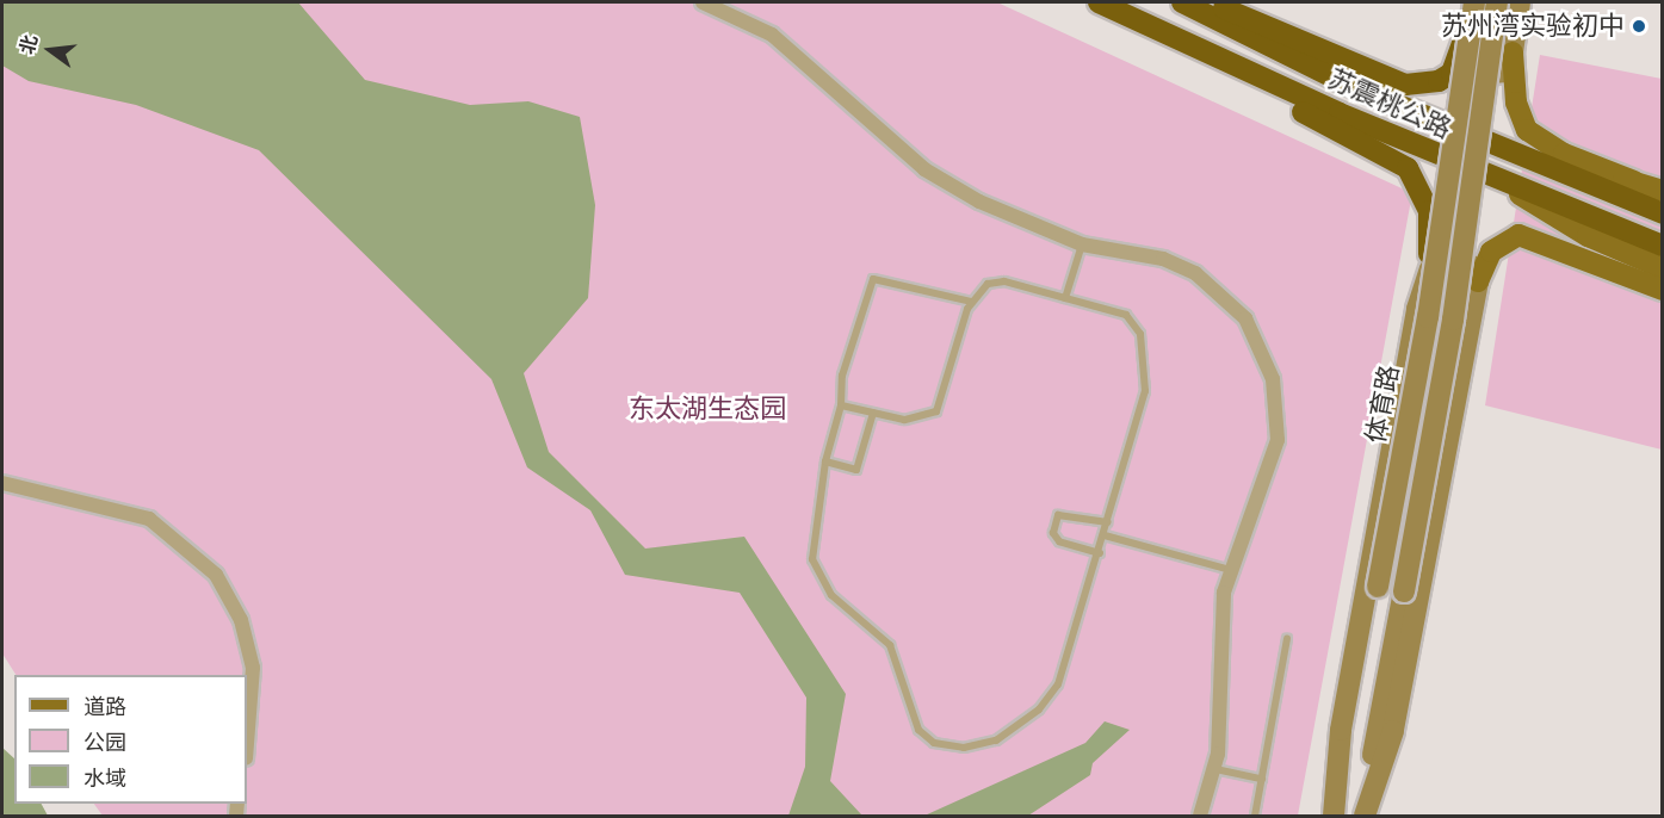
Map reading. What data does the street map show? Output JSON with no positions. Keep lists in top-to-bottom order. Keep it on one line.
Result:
{"streets":{"highway":["苏震桃公路"],"main road":["体育路"]},"parks":["东太湖生态园"],"places":["苏州湾实验初中"],"legend":["道路","公园","水域"],"north":"left"}
